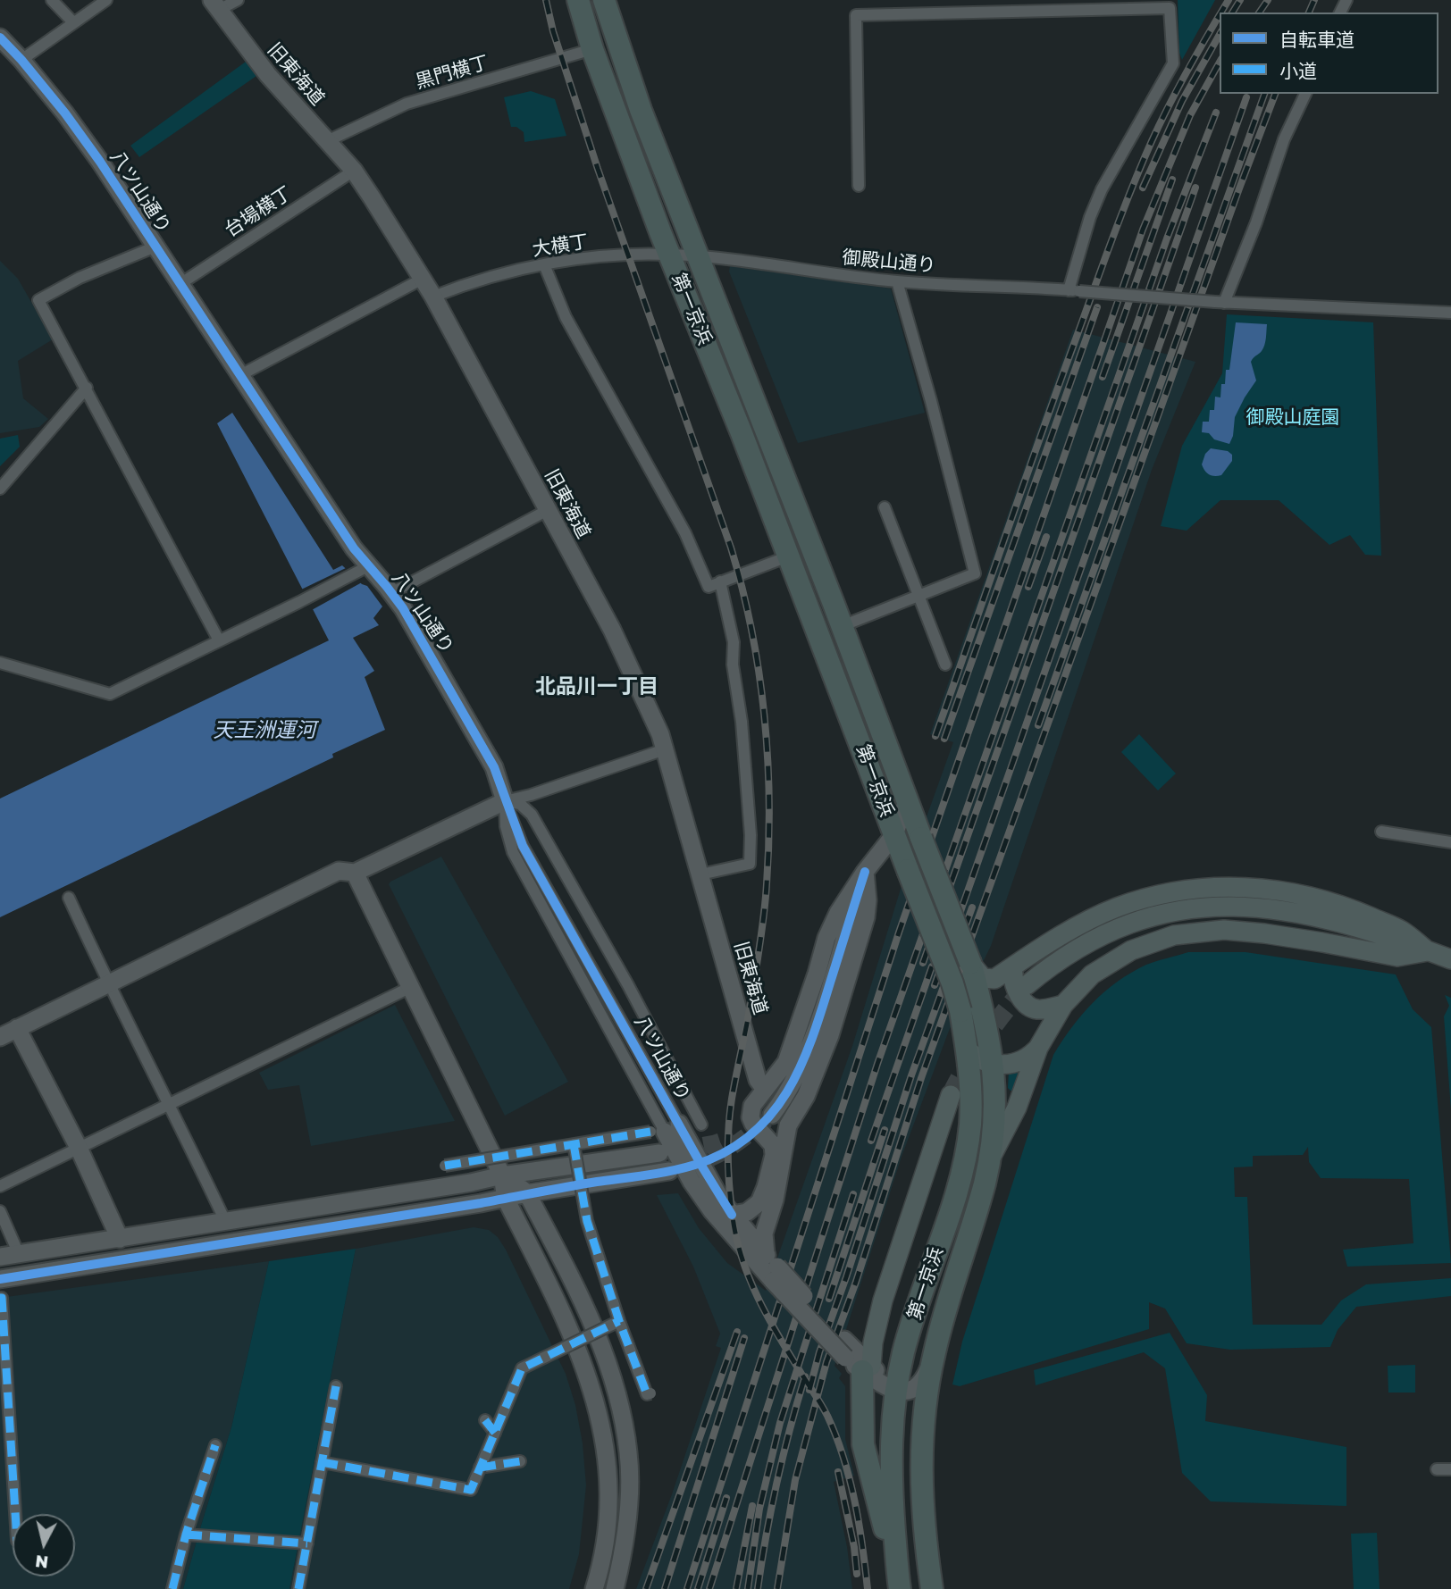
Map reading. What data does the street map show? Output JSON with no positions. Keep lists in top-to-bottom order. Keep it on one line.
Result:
{"streets":{"highway":["第一京浜"],"street":["黒門横丁","旧東海道","八ツ山通り","台場横丁","大横丁","御殿山通り"]},"crossings":[["黒門横丁","旧東海道"],["黒門横丁","第一京浜"],["旧東海道","台場横丁"],["旧東海道","大横丁"],["八ツ山通り","台場横丁"],["大横丁","御殿山通り"],["大横丁","第一京浜"],["御殿山通り","第一京浜"]],"districts":["北品川一丁目"],"water":["天王洲運河"],"parks":["御殿山庭園"],"legend":["自転車道","小道"],"north":"bottom"}
